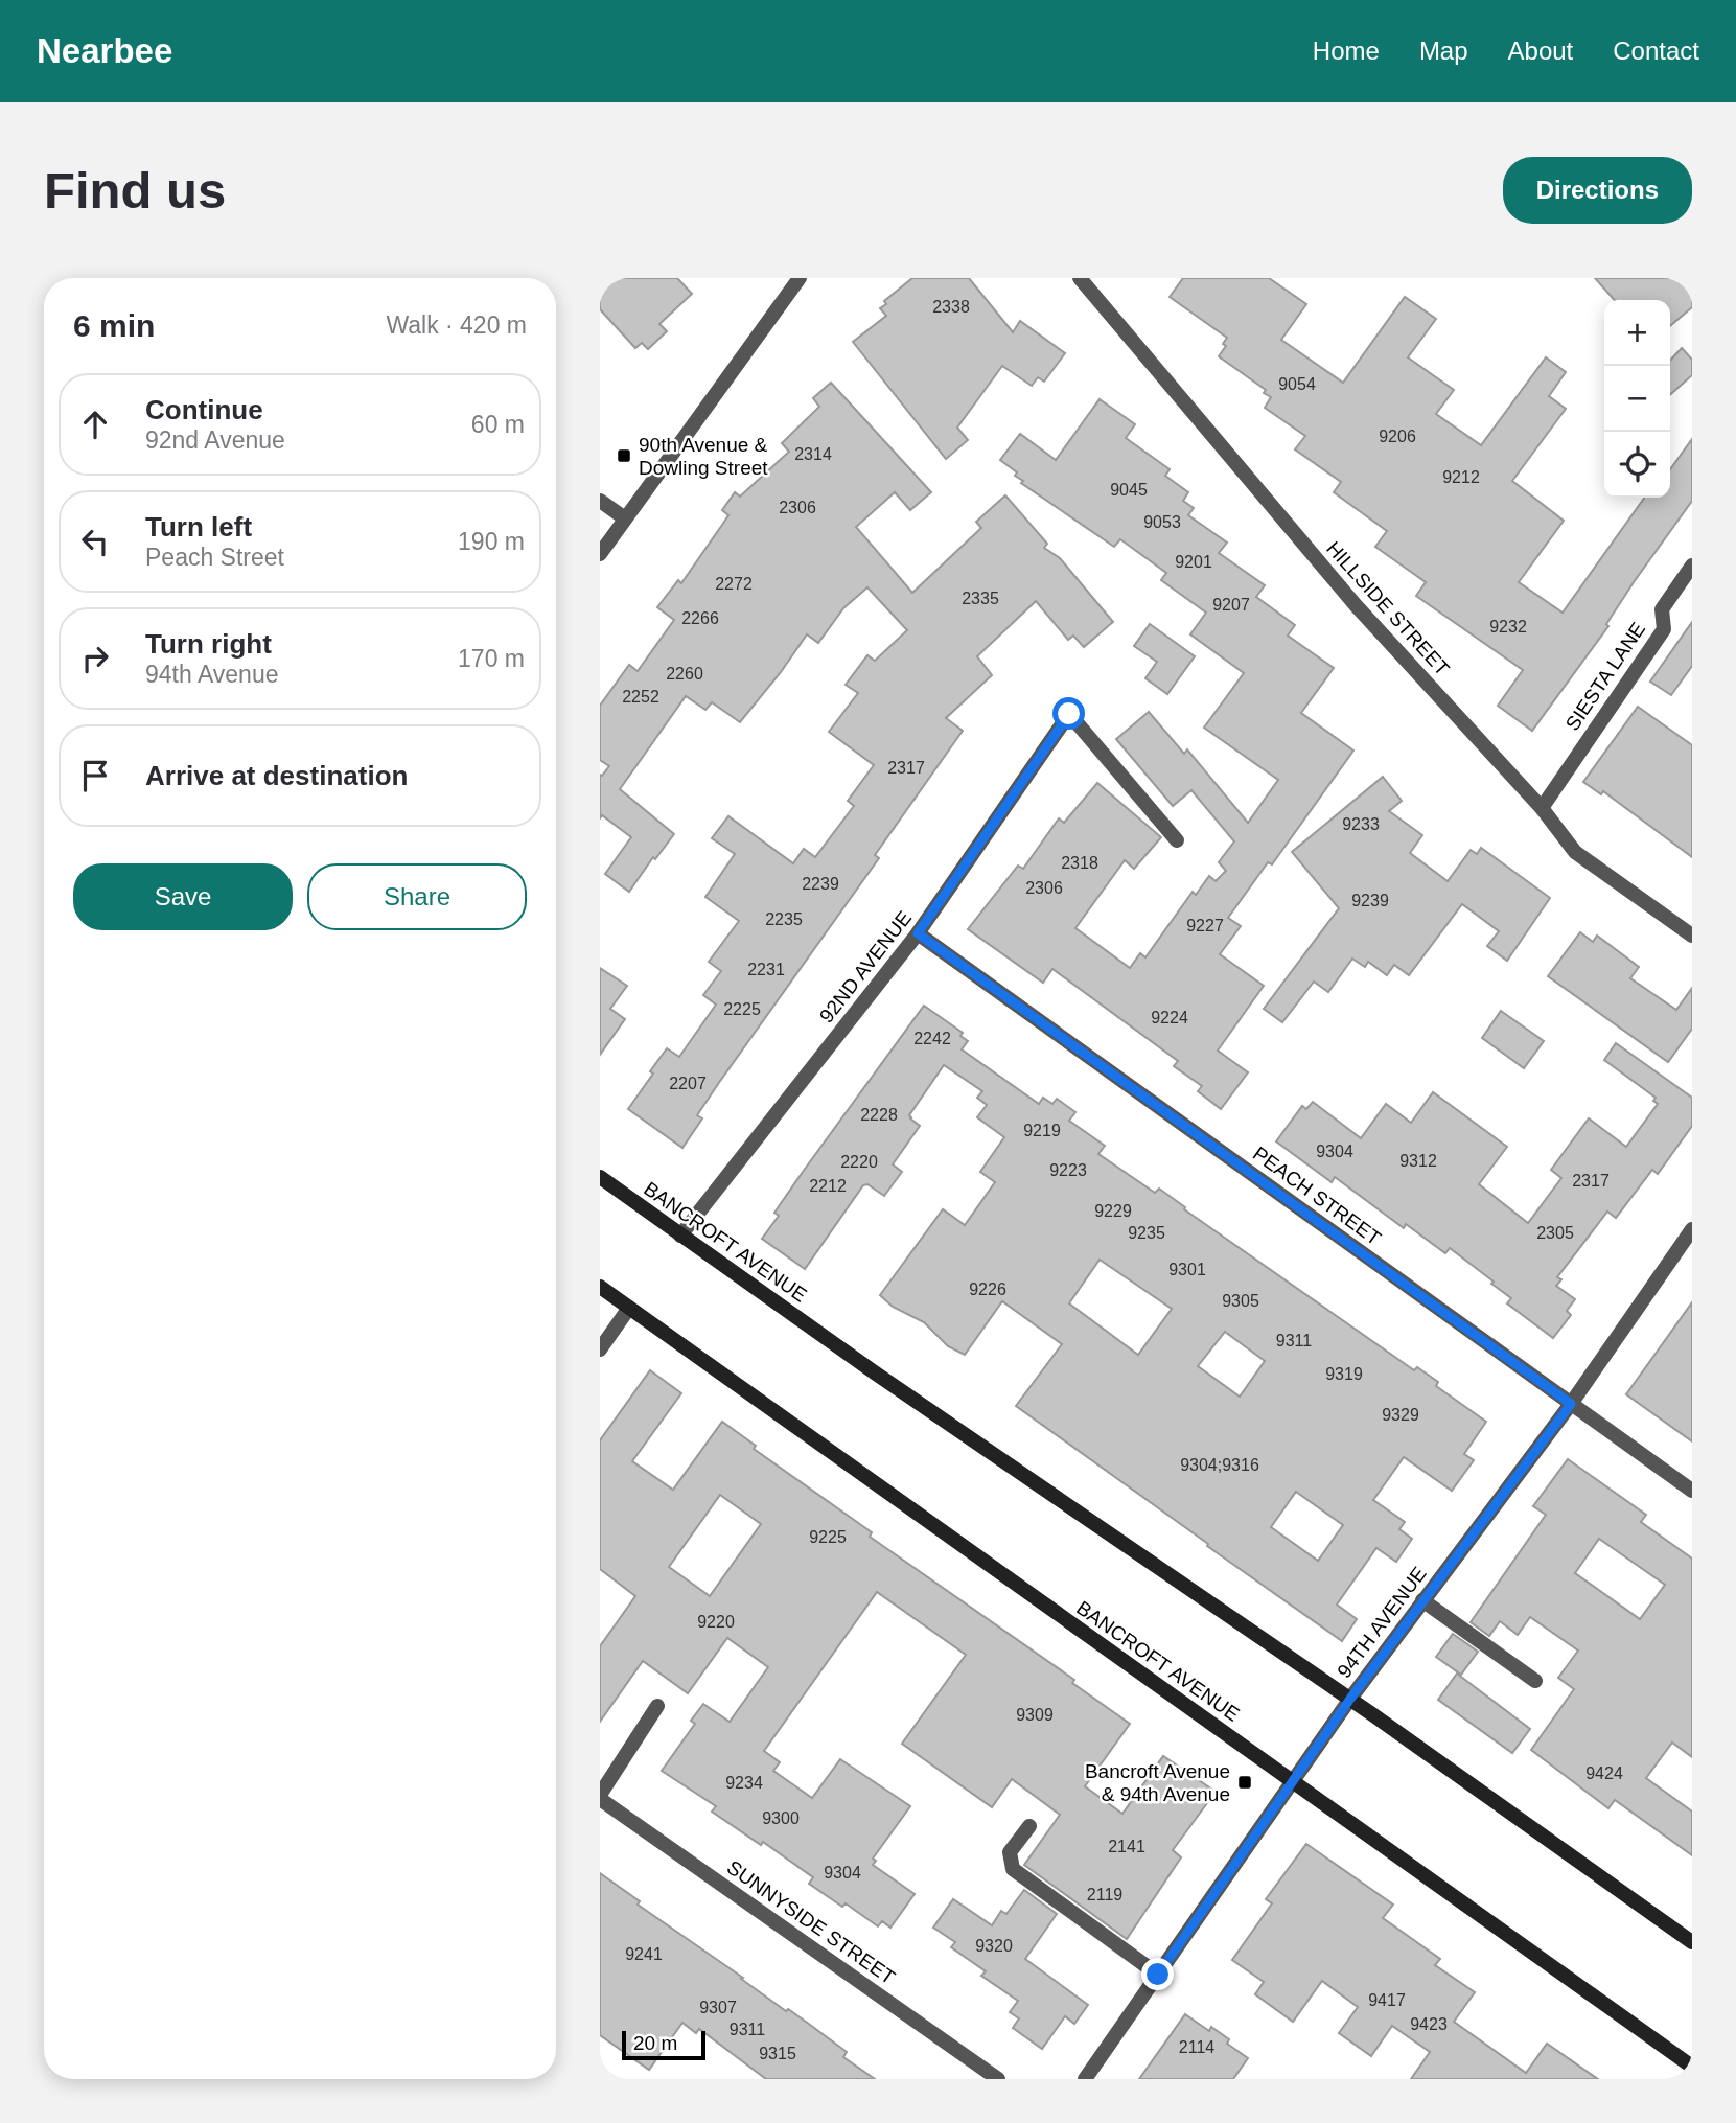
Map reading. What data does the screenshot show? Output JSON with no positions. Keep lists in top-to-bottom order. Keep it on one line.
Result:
{"streets":{"main road":["BANCROFT AVENUE"],"street":["HILLSIDE STREET","SIESTA LANE","92ND AVENUE","PEACH STREET","94TH AVENUE","SUNNYSIDE STREET"]},"crossings":[["HILLSIDE STREET","SIESTA LANE"],["92ND AVENUE","PEACH STREET"],["92ND AVENUE","BANCROFT AVENUE"],["PEACH STREET","94TH AVENUE"],["BANCROFT AVENUE","94TH AVENUE"]],"places":{"transit":["90th Avenue & Dowling Street","Bancroft Avenue & 94th Avenue"]},"house_numbers":["2338","9054","9206","2314","9212","9045","2306","9053","9201","2272","2335","9207","2266","9232","2260","2252","2317","9233","2318","2239","2306","9239","2235","9227","2231","2225","9224","2242","2207","2228","9219","9304","9312","2220","9223","2317","2212","9229","9235","2305","9301","9226","9305","9311","9319","9329","9304;9316","9225","9220","9309","9424","9234","9300","2141","9304","2119","9320","9241","9417","9307","9423","9311","2114","9315"],"scale_bar":"20 m","page":{"header":"Nearbee","nav":["Home","Map","About","Contact"],"buttons":["Directions",["Save","Share"]],"title":"Find us","heading":["6 min","Walk · 420 m"],"map_buttons":["+","−"],"list":[["Continue","92nd Avenue","60 m"],["Turn left","Peach Street","190 m"],["Turn right","94th Avenue","170 m"],"Arrive at destination"],"scale":"20 m"}}
